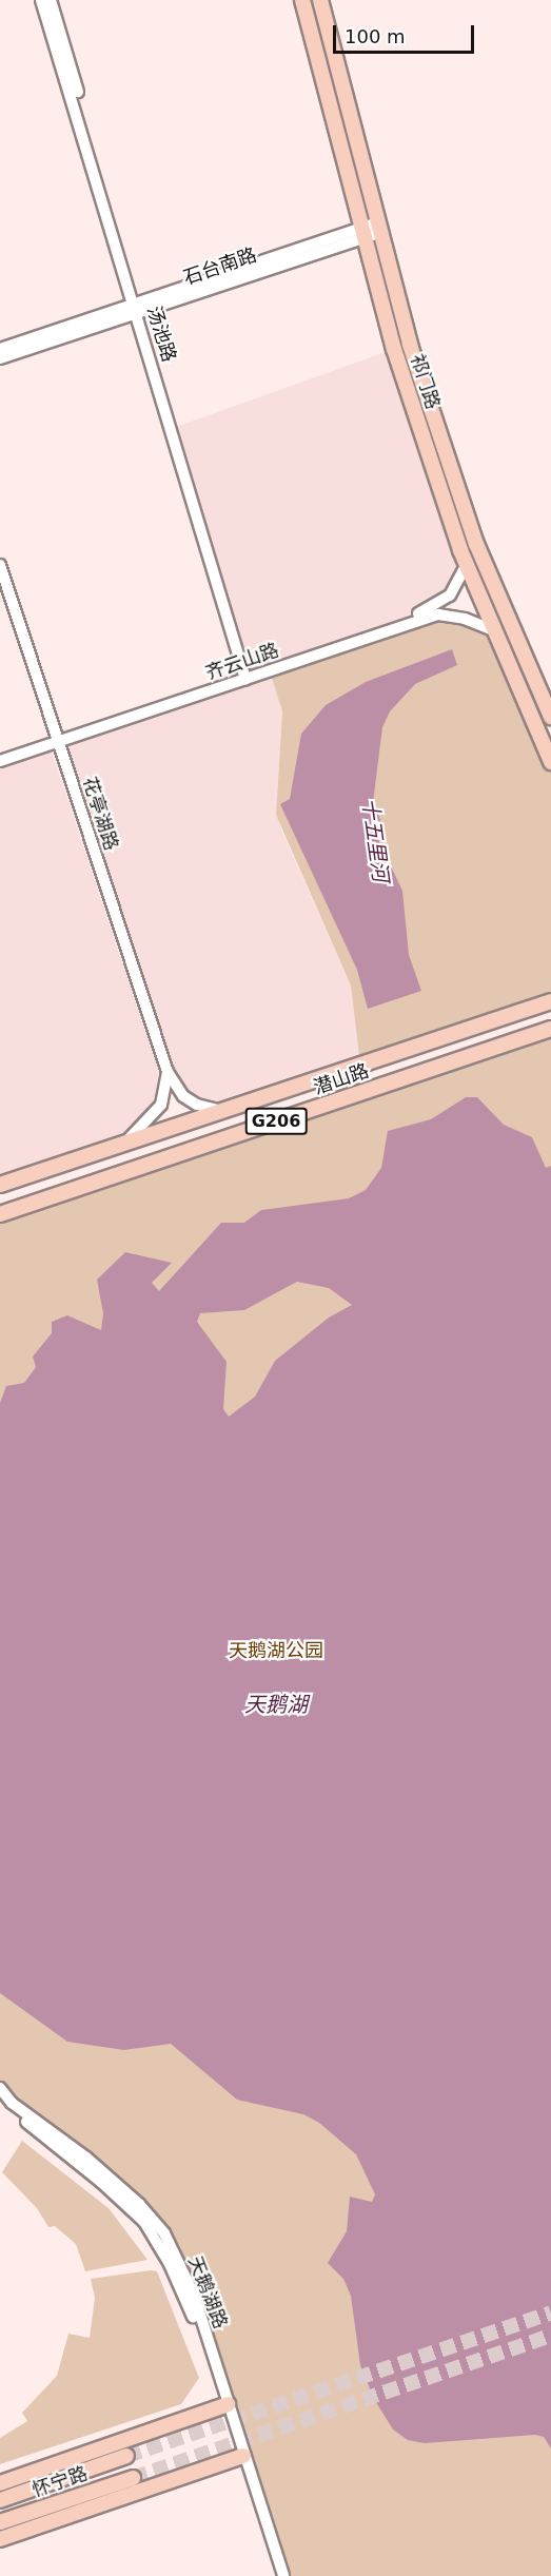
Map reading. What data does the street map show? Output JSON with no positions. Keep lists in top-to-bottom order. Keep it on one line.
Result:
{"streets":{"main road":["祁门路","潜山路","G206","怀宁路"],"street":["石台南路","汤池路","齐云山路","花亭湖路","天鹅湖路"]},"crossings":[["石台南路","汤池路"],["石台南路","祁门路"],["汤池路","齐云山路"],["祁门路","齐云山路"],["齐云山路","花亭湖路"],["花亭湖路","潜山路"]],"water":["十五里河","天鹅湖"],"parks":["天鹅湖公园"],"scale_bar":"100 m"}
